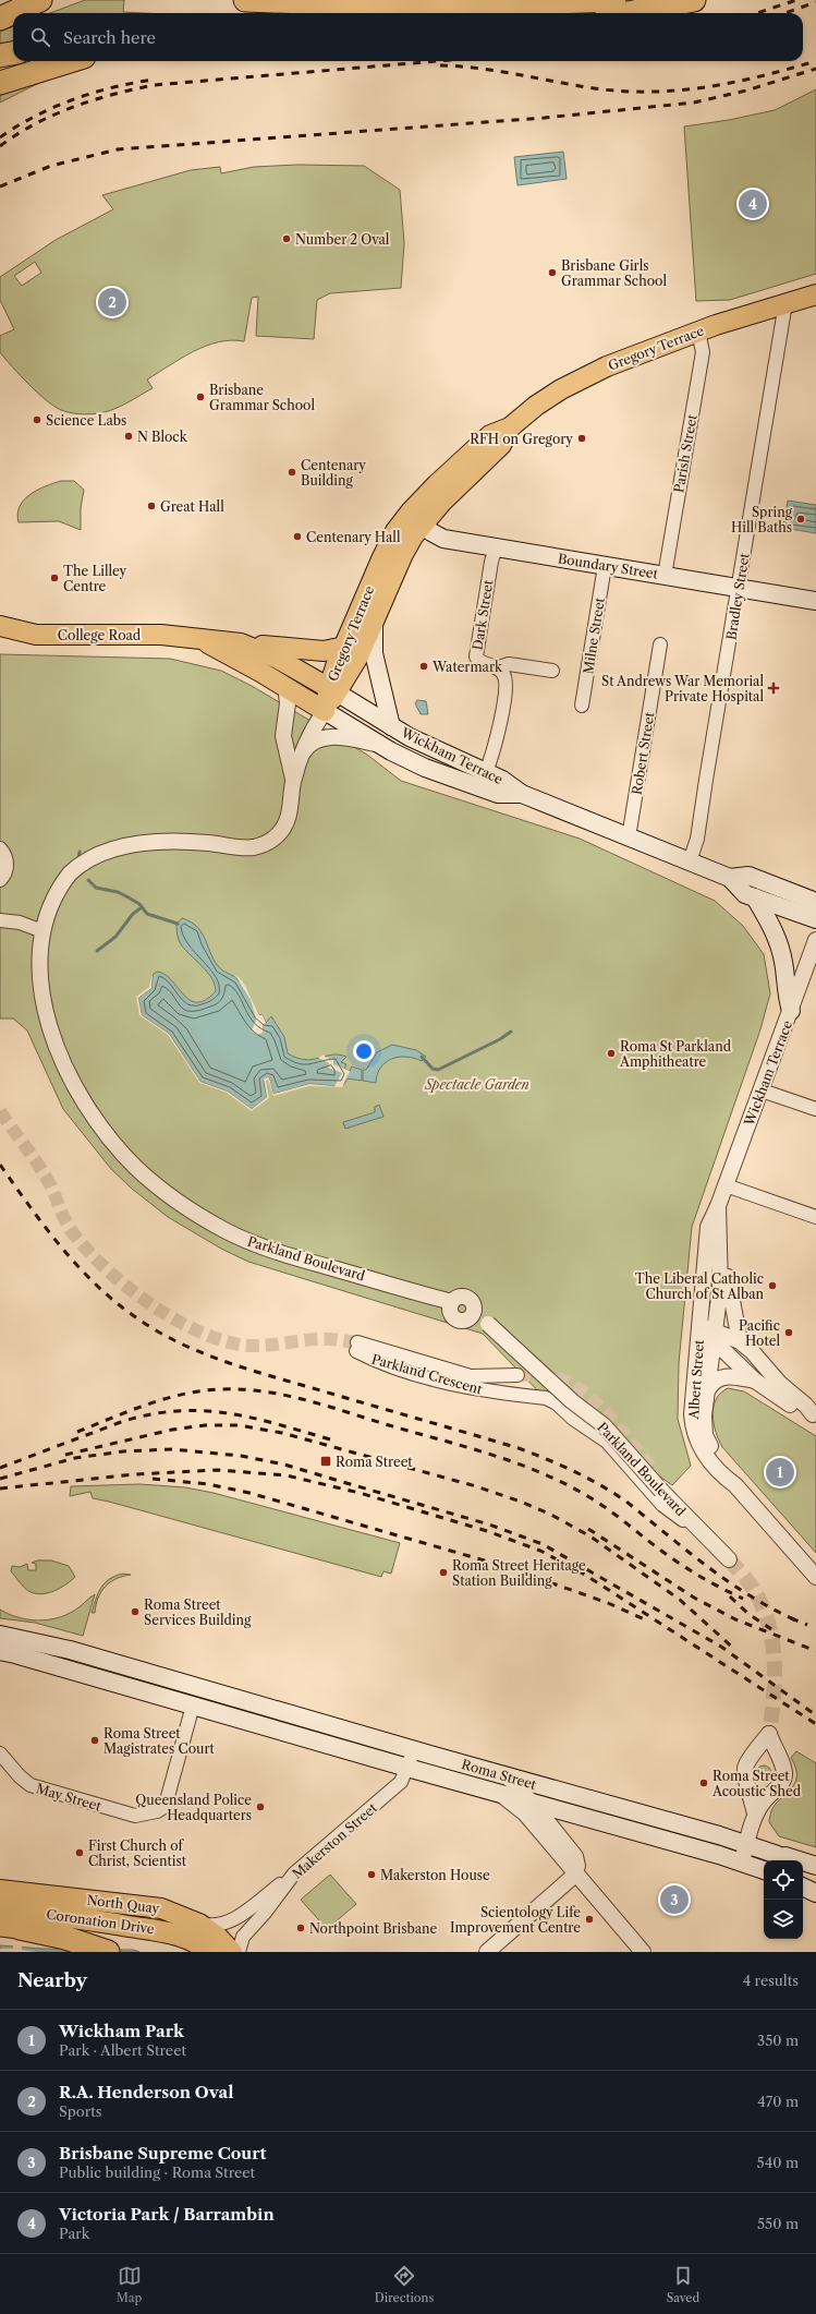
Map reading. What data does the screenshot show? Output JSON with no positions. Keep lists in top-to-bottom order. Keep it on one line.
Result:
{"streets":{"highway":["Coronation Drive"],"main road":["Gregory Terrace","Boundary Street","College Road","Wickham Terrace","Roma Street","North Quay"],"street":["Parish Street","Bradley Street","Dark Street","Milne Street","Robert Street","Parkland Boulevard","Parkland Crescent","Albert Street","May Street","Makerston Street"]},"crossings":[["Gregory Terrace","Parish Street"],["Gregory Terrace","Boundary Street"],["Gregory Terrace","Bradley Street"],["Gregory Terrace","College Road"],["Gregory Terrace","Wickham Terrace"],["Gregory Terrace","Parkland Boulevard"],["Parish Street","Boundary Street"],["Boundary Street","Bradley Street"],["Boundary Street","Dark Street"],["Boundary Street","Milne Street"],["Bradley Street","Wickham Terrace"],["College Road","Wickham Terrace"],["College Road","Parkland Boulevard"],["Robert Street","Wickham Terrace"],["Wickham Terrace","Parkland Boulevard"],["Wickham Terrace","Albert Street"],["Parkland Boulevard","Parkland Crescent"],["Roma Street","May Street"],["Roma Street","Makerston Street"],["North Quay","Coronation Drive"]],"parks":["Spectacle Garden"],"places":{"other":["Number 2 Oval","Brisbane Girls Grammar School","Brisbane Grammar School","Science Labs","N Block","RFH on Gregory","Centenary Building","Great Hall","Spring Hill Baths","Centenary Hall","The Lilley Centre","Watermark","Roma St Parkland Amphitheatre","The Liberal Catholic Church of St Alban","Pacific Hotel","Roma Street Heritage Station Building","Roma Street Services Building","Roma Street Magistrates Court","Roma Street Acoustic Shed","Queensland Police Headquarters","First Church of Christ, Scientist","Makerston House","Scientology Life Improvement Centre","Northpoint Brisbane"],"health":["St Andrews War Memorial Private Hospital"],"transit":["Roma Street"]},"page":{"search":"Search here","pins":["4","2","1","3"],"heading":["Nearby","4 results"],"list":[{"mark":"1","name":"Wickham Park","note":"Park · Albert Street","value":"350 m"},{"mark":"2","name":"R.A. Henderson Oval","note":"Sports","value":"470 m"},{"mark":"3","name":"Brisbane Supreme Court","note":"Public building · Roma Street","value":"540 m"},{"mark":"4","name":"Victoria Park / Barrambin","note":"Park","value":"550 m"}],"nav":["Map","Directions","Saved"]}}
